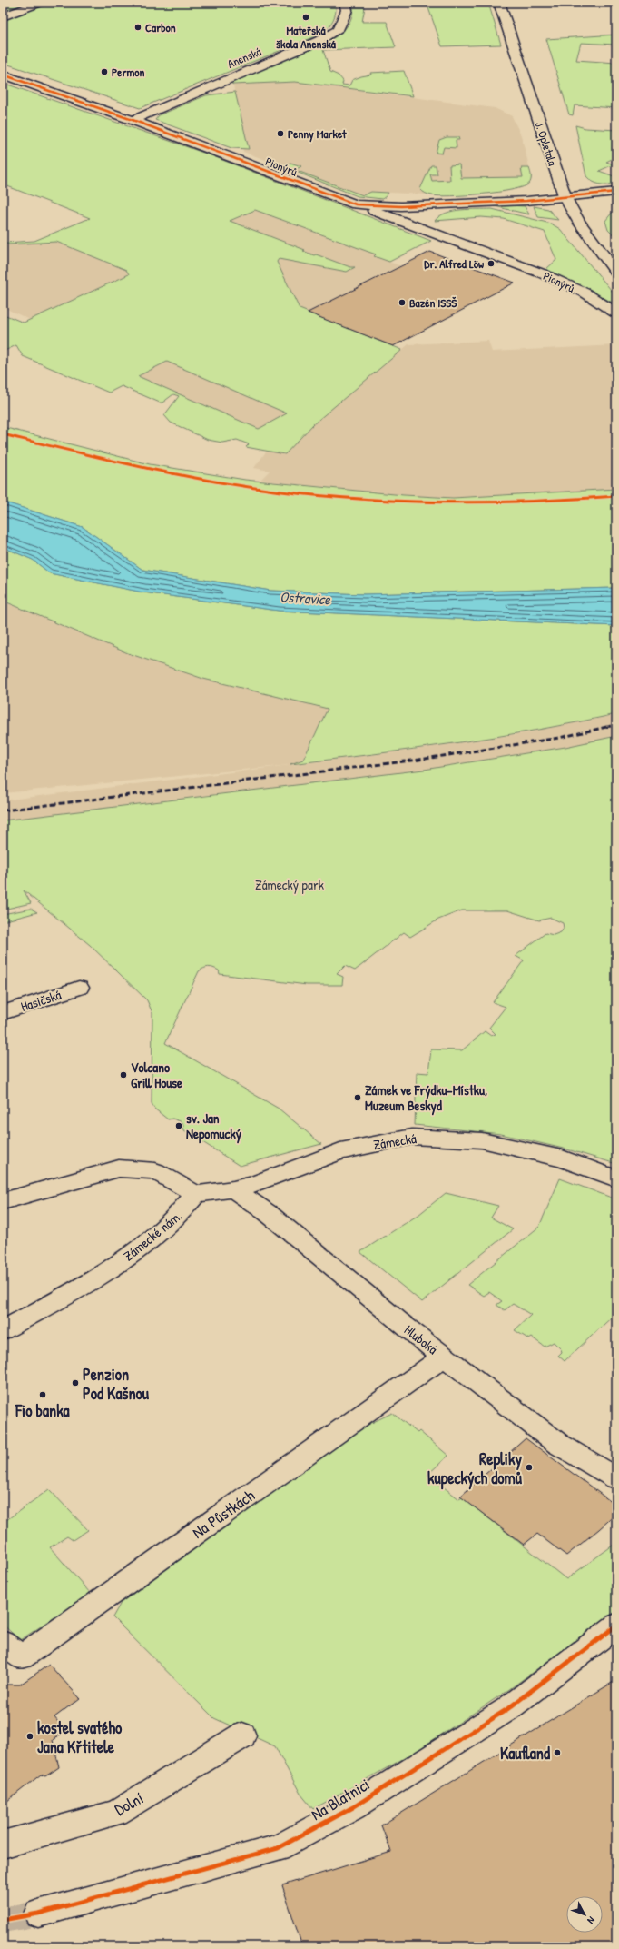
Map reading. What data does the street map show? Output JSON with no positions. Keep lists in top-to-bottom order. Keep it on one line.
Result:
{"streets":{"street":["Anenská","J. Opletala","Pionýrů","Hasičská","Zámecká","Zámecké nám.","Hluboká","Na Půstkách","Na Blatnici","Dolní"]},"crossings":[["Anenská","Pionýrů"],["J. Opletala","Pionýrů"],["Zámecká","Zámecké nám."],["Zámecká","Hluboká"],["Hluboká","Na Půstkách"]],"water":["Ostravice"],"parks":["Zámecký park"],"places":["Mateřská škola Anenská","Carbon","Permon","Penny Market","Dr. Alfred Löw","Bazén ISSŠ","Volcano Grill House","Zámek ve Frýdku-Místku, Muzeum Beskyd","sv. Jan Nepomucký","Penzion Pod Kašnou","Fio banka","Repliky kupeckých domů","kostel svatého Jana Křtitele","Kaufland"],"north":"bottom right"}
